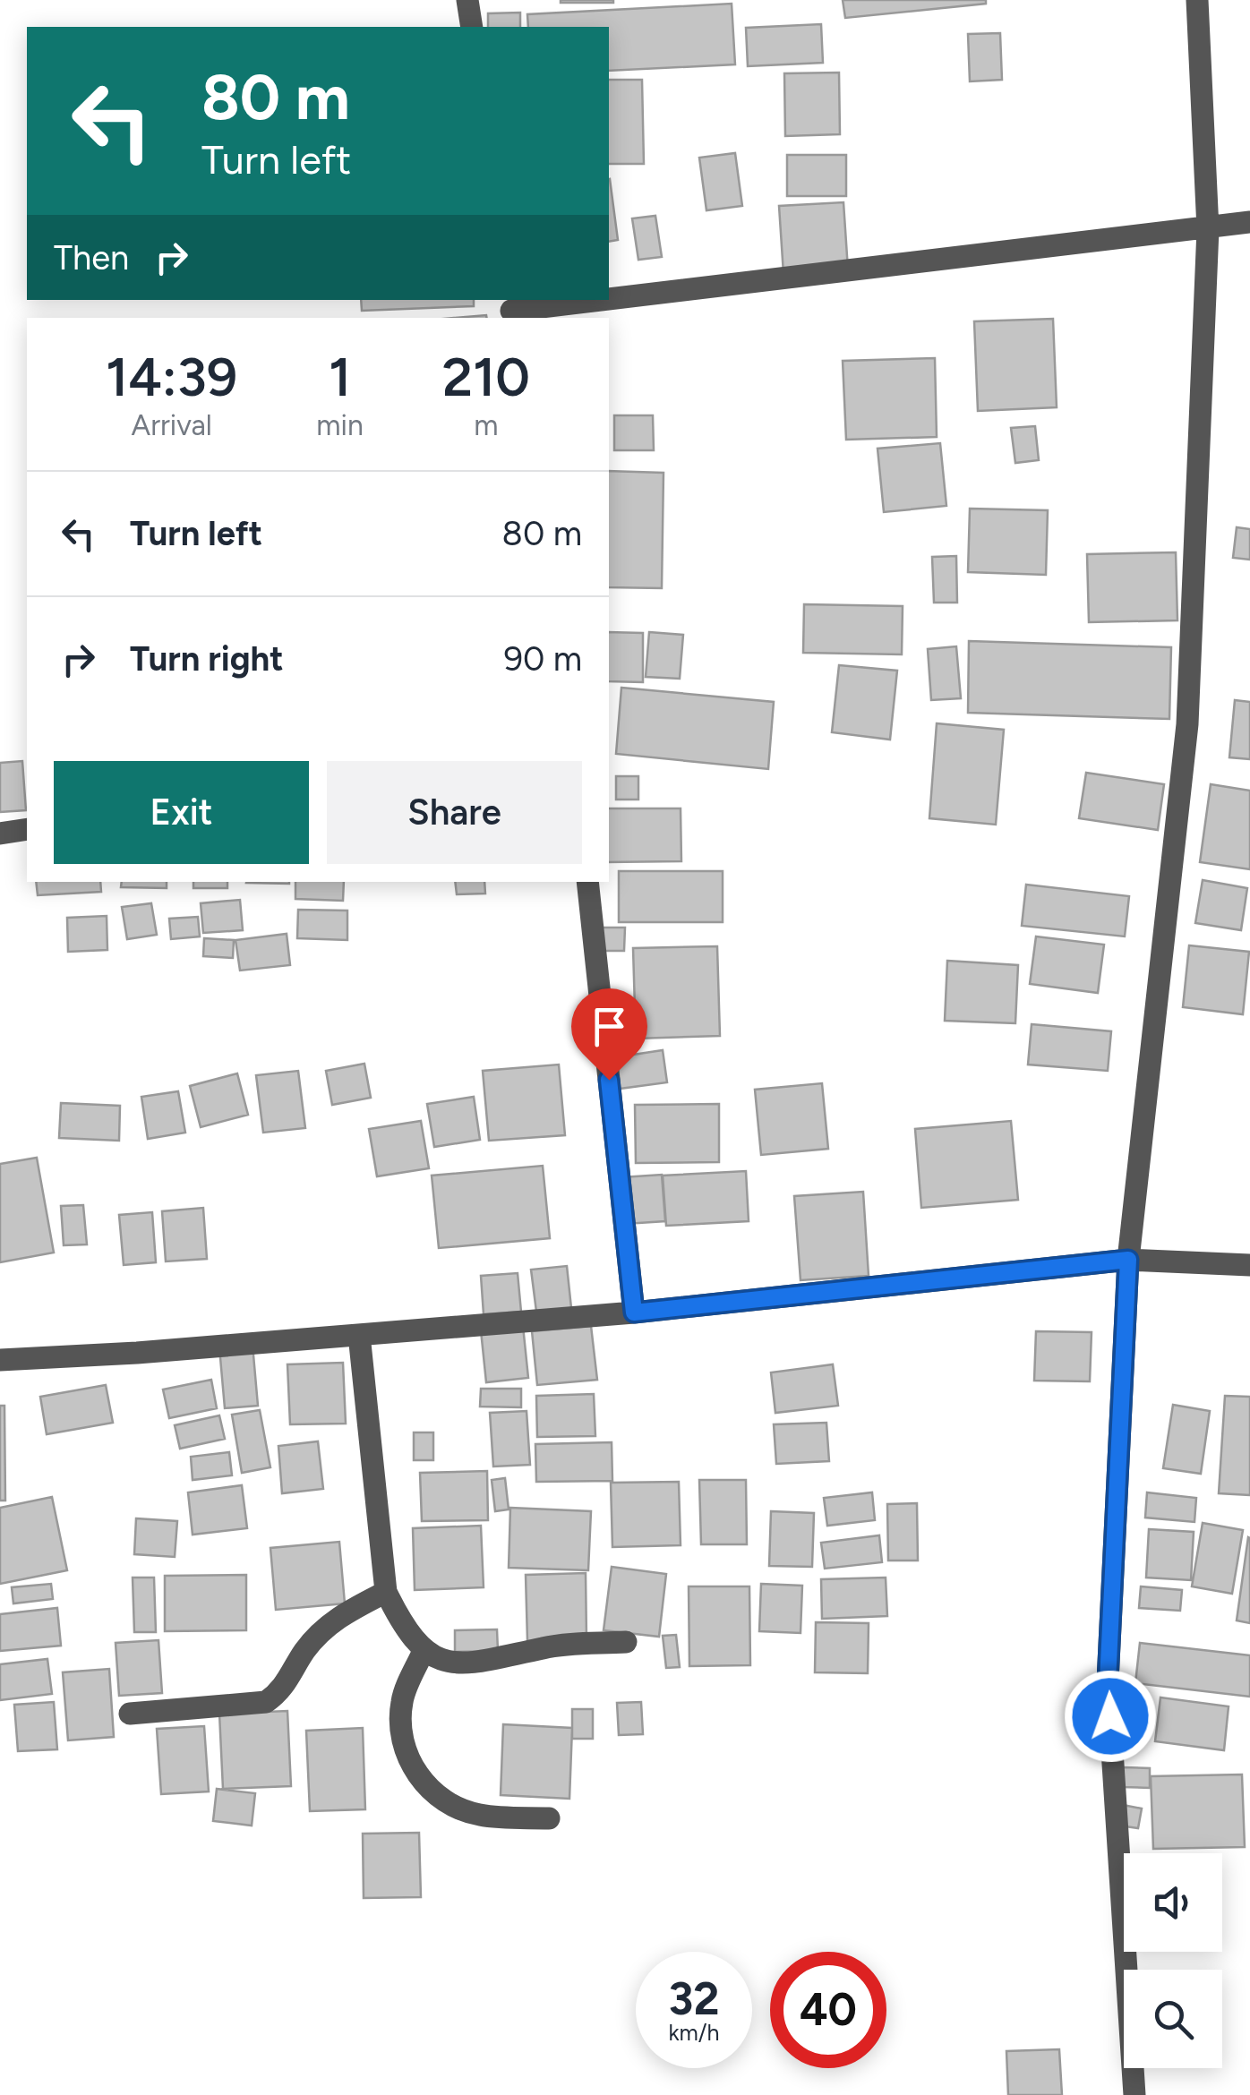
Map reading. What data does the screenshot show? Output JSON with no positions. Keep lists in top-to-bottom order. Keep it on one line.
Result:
{"page":{"turn":["80 m","Turn left"],"then":"Then","eta":["14:39","Arrival","1","min","210","m"],"list":[{"name":"Turn left","value":"80 m"},{"name":"Turn right","value":"90 m"}],"buttons":["Exit","Share"],"speed":"32 km/h","limit":"40"}}
